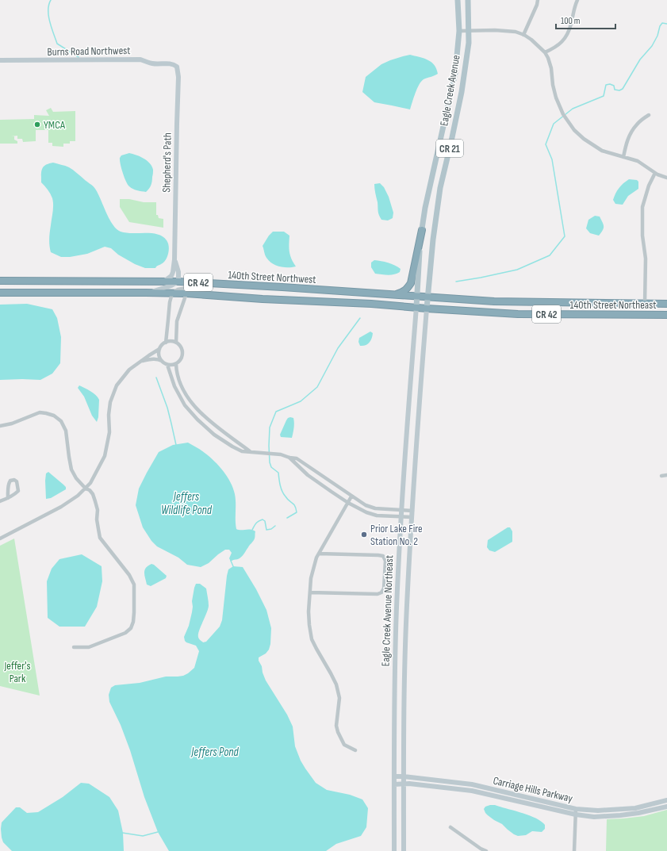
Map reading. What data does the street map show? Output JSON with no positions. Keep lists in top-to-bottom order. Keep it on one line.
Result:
{"streets":{"highway":["140th Street Northwest","CR 42","140th Street Northeast"],"main road":["Burns Road Northwest","Eagle Creek Avenue","CR 21","Shepherd's Path","Eagle Creek Avenue Northeast","Carriage Hills Parkway"]},"crossings":[["Burns Road Northwest","Shepherd's Path"],["Eagle Creek Avenue","140th Street Northwest"],["Eagle Creek Avenue","140th Street Northeast"],["Eagle Creek Avenue","Eagle Creek Avenue Northeast"],["Shepherd's Path","140th Street Northwest"],["140th Street Northwest","140th Street Northeast"],["140th Street Northwest","Eagle Creek Avenue Northeast"],["140th Street Northeast","Eagle Creek Avenue Northeast"],["Eagle Creek Avenue Northeast","Carriage Hills Parkway"]],"water":["Jeffers Wildlife Pond","Jeffers Pond"],"parks":["Jeffer's Park"],"places":["YMCA","Prior Lake Fire Station No. 2"],"scale_bar":"100 m"}
